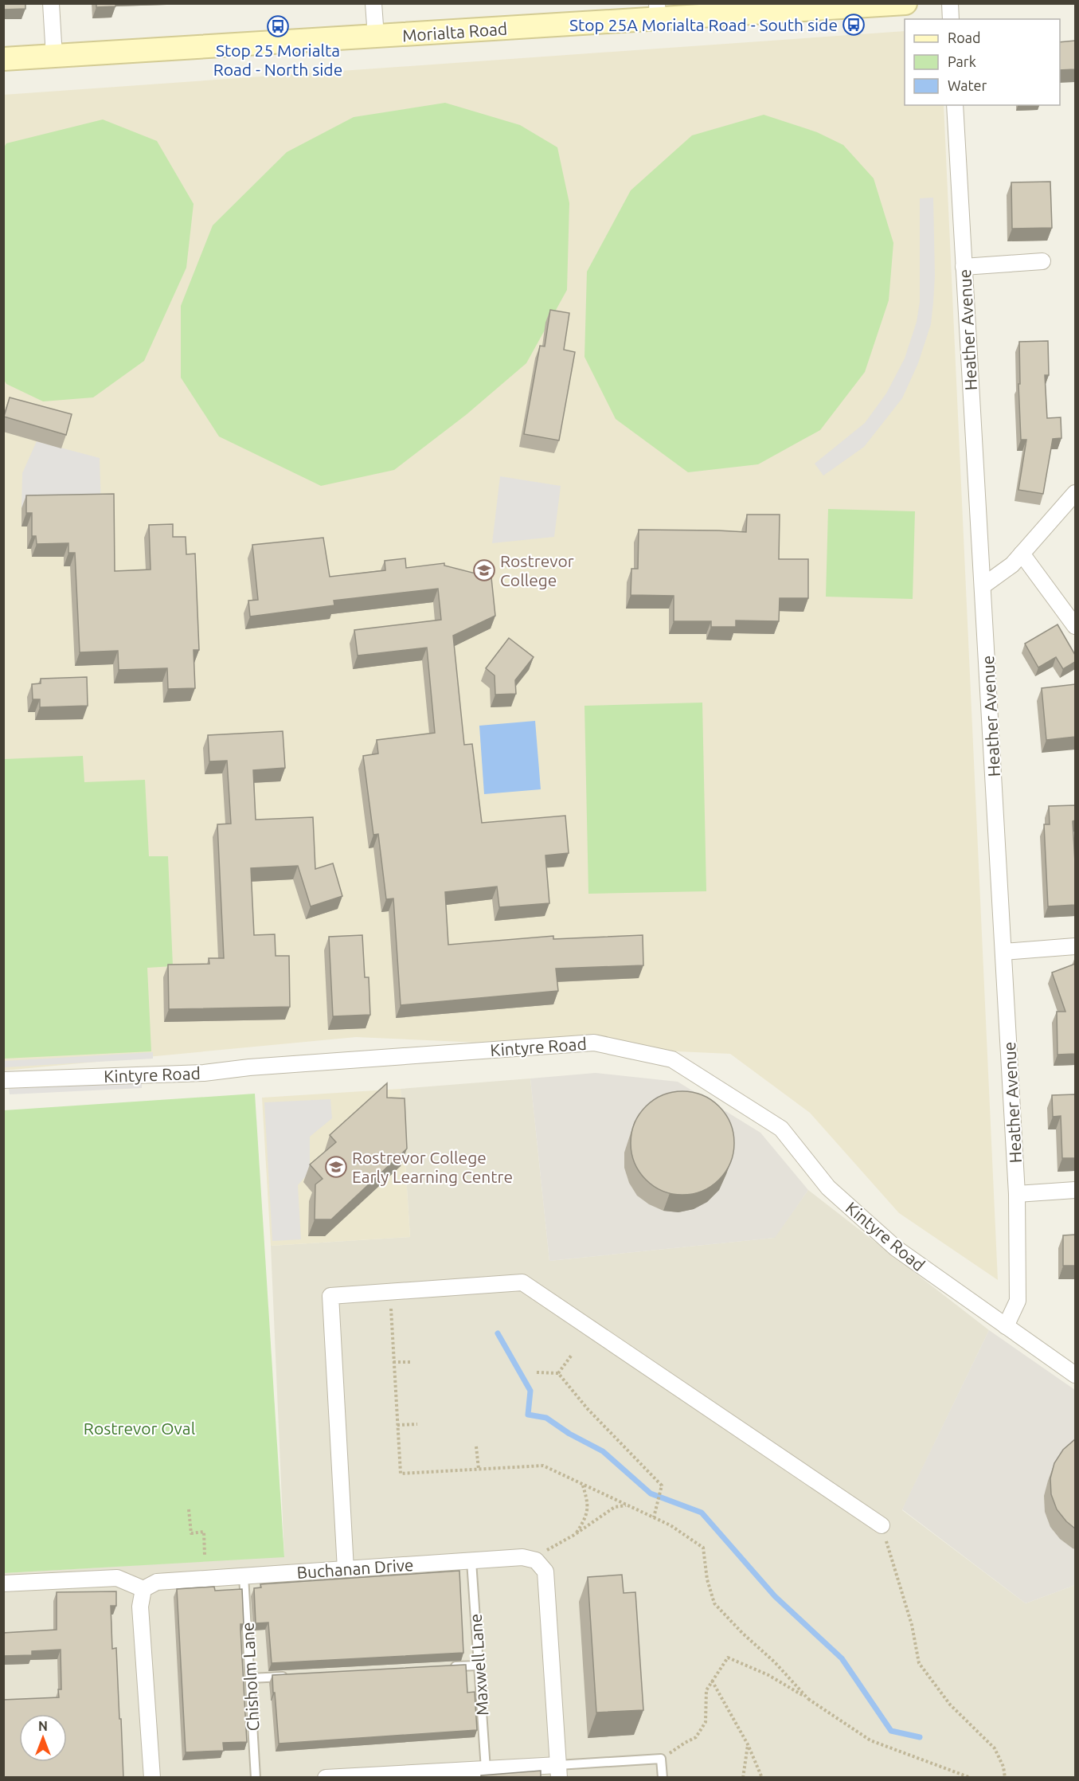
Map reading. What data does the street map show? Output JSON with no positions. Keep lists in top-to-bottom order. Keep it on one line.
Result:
{"streets":{"main road":["Morialta Road"],"street":["Heather Avenue","Kintyre Road","Buchanan Drive"],"lane":["Maxwell Lane","Chisholm Lane"]},"crossings":[["Heather Avenue","Kintyre Road"],["Buchanan Drive","Maxwell Lane"],["Buchanan Drive","Chisholm Lane"]],"parks":["Rostrevor Oval"],"places":{"bus stop":["Stop 25A Morialta Road - South side","Stop 25 Morialta Road - North side"],"school or university":["Rostrevor College","Rostrevor College Early Learning Centre"]},"legend":["Road","Park","Water"],"north":"top"}
